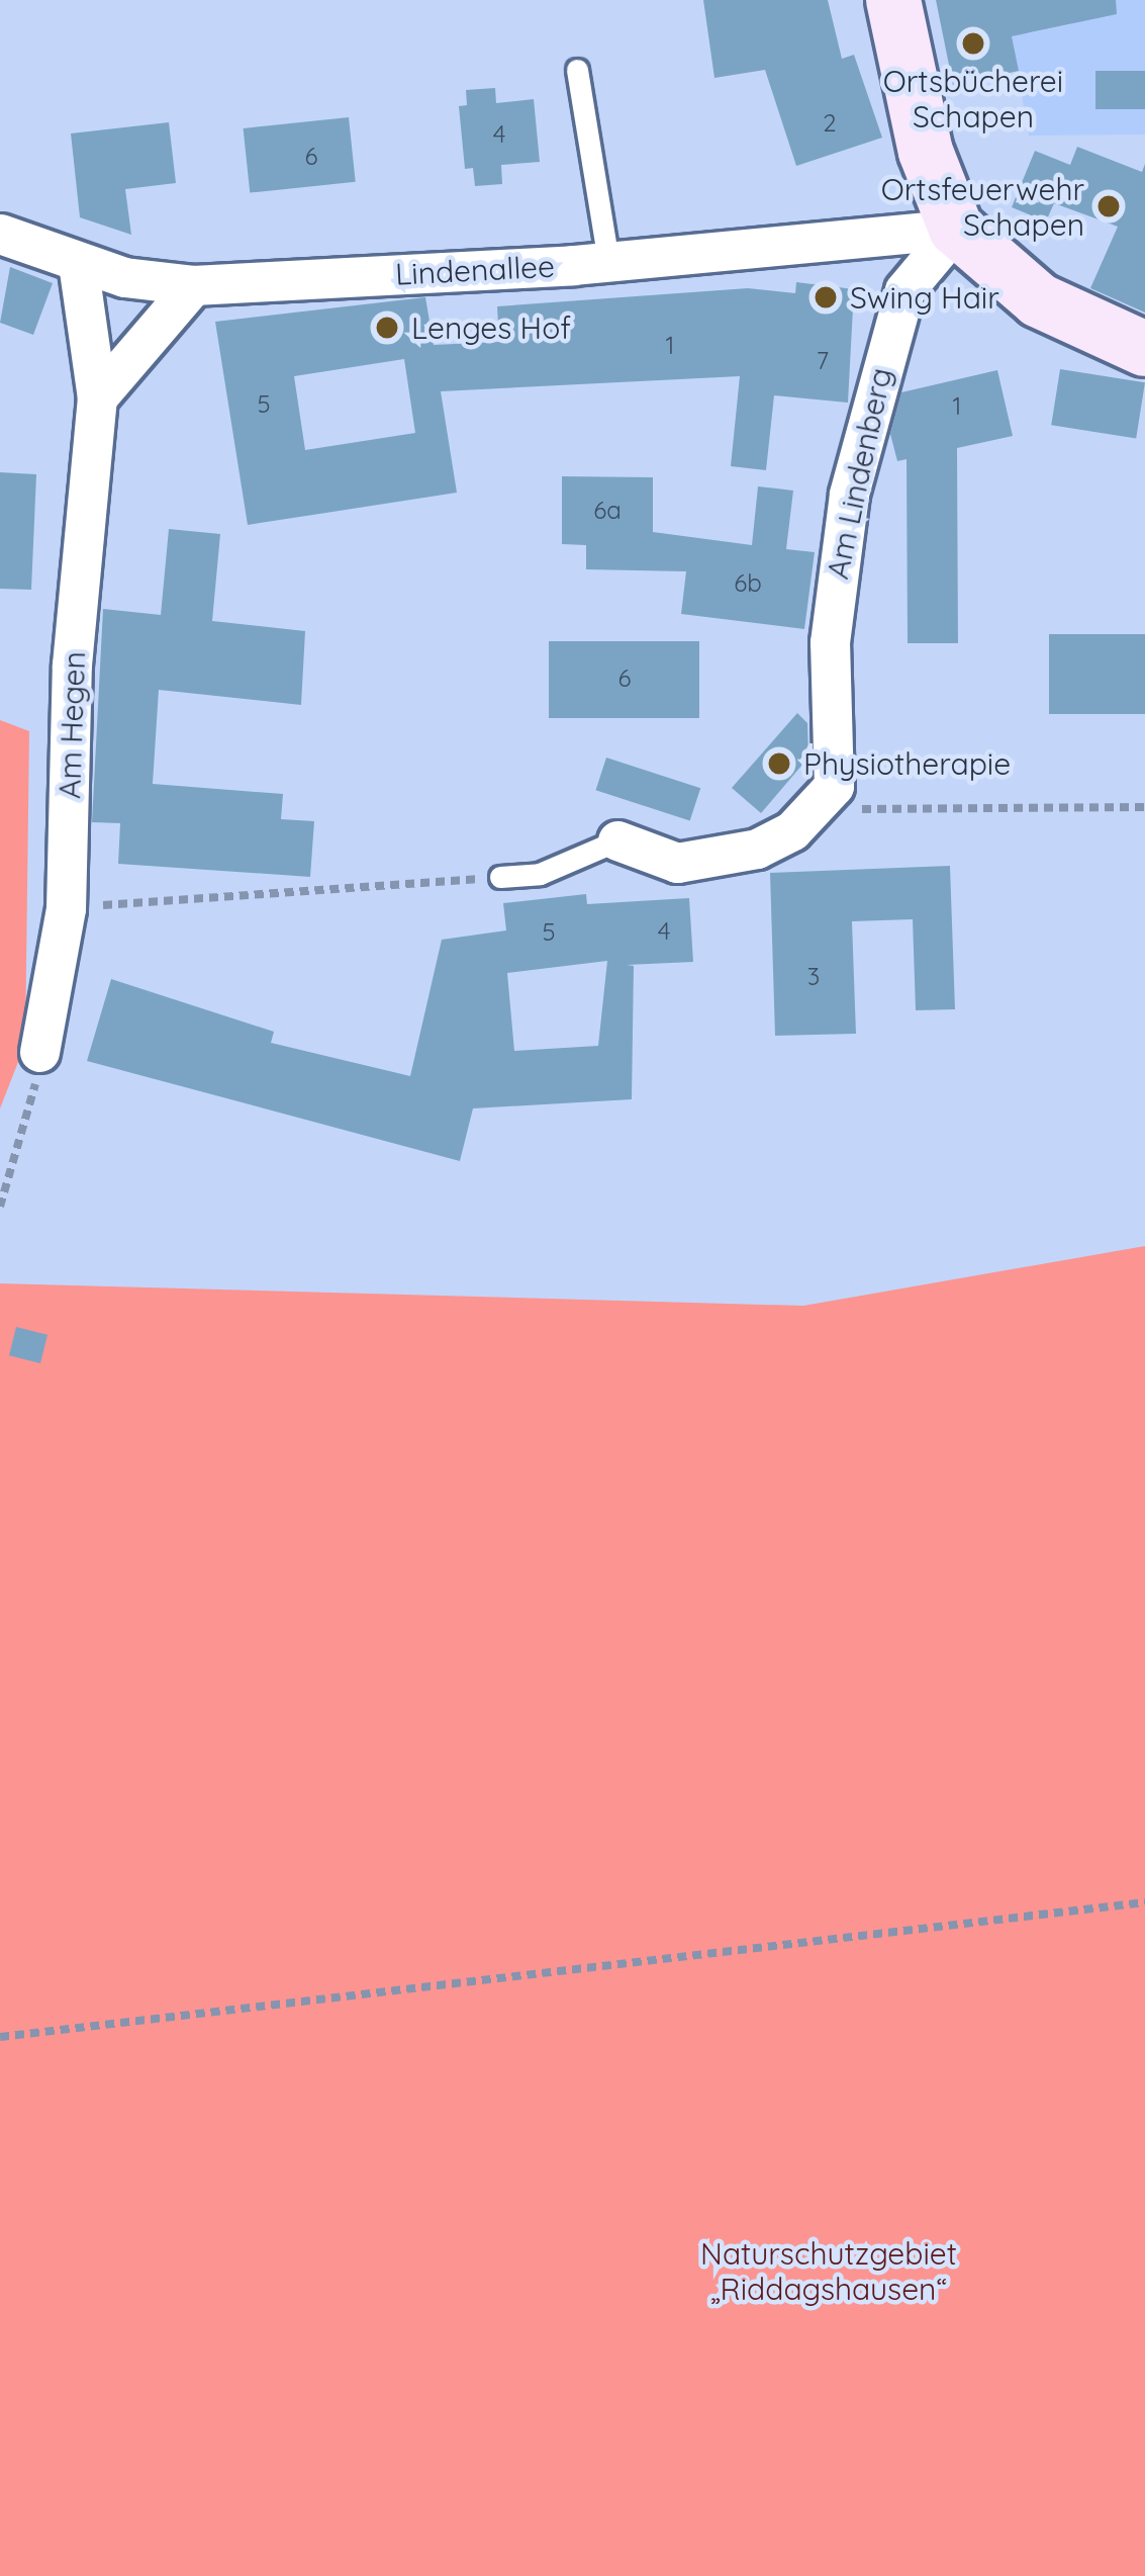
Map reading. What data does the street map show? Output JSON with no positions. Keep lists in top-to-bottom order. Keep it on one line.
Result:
{"streets":{"street":["Lindenallee","Am Lindenberg","Am Hegen"]},"crossings":[["Lindenallee","Am Lindenberg"],["Lindenallee","Am Hegen"]],"parks":["Naturschutzgebiet „Riddagshausen“"],"places":["Ortsbücherei Schapen","Ortsfeuerwehr Schapen","Swing Hair","Lenges Hof","Physiotherapie"],"house_numbers":["2","4","6","1","7","5","1","6a","6b","6","4","5","3"]}
